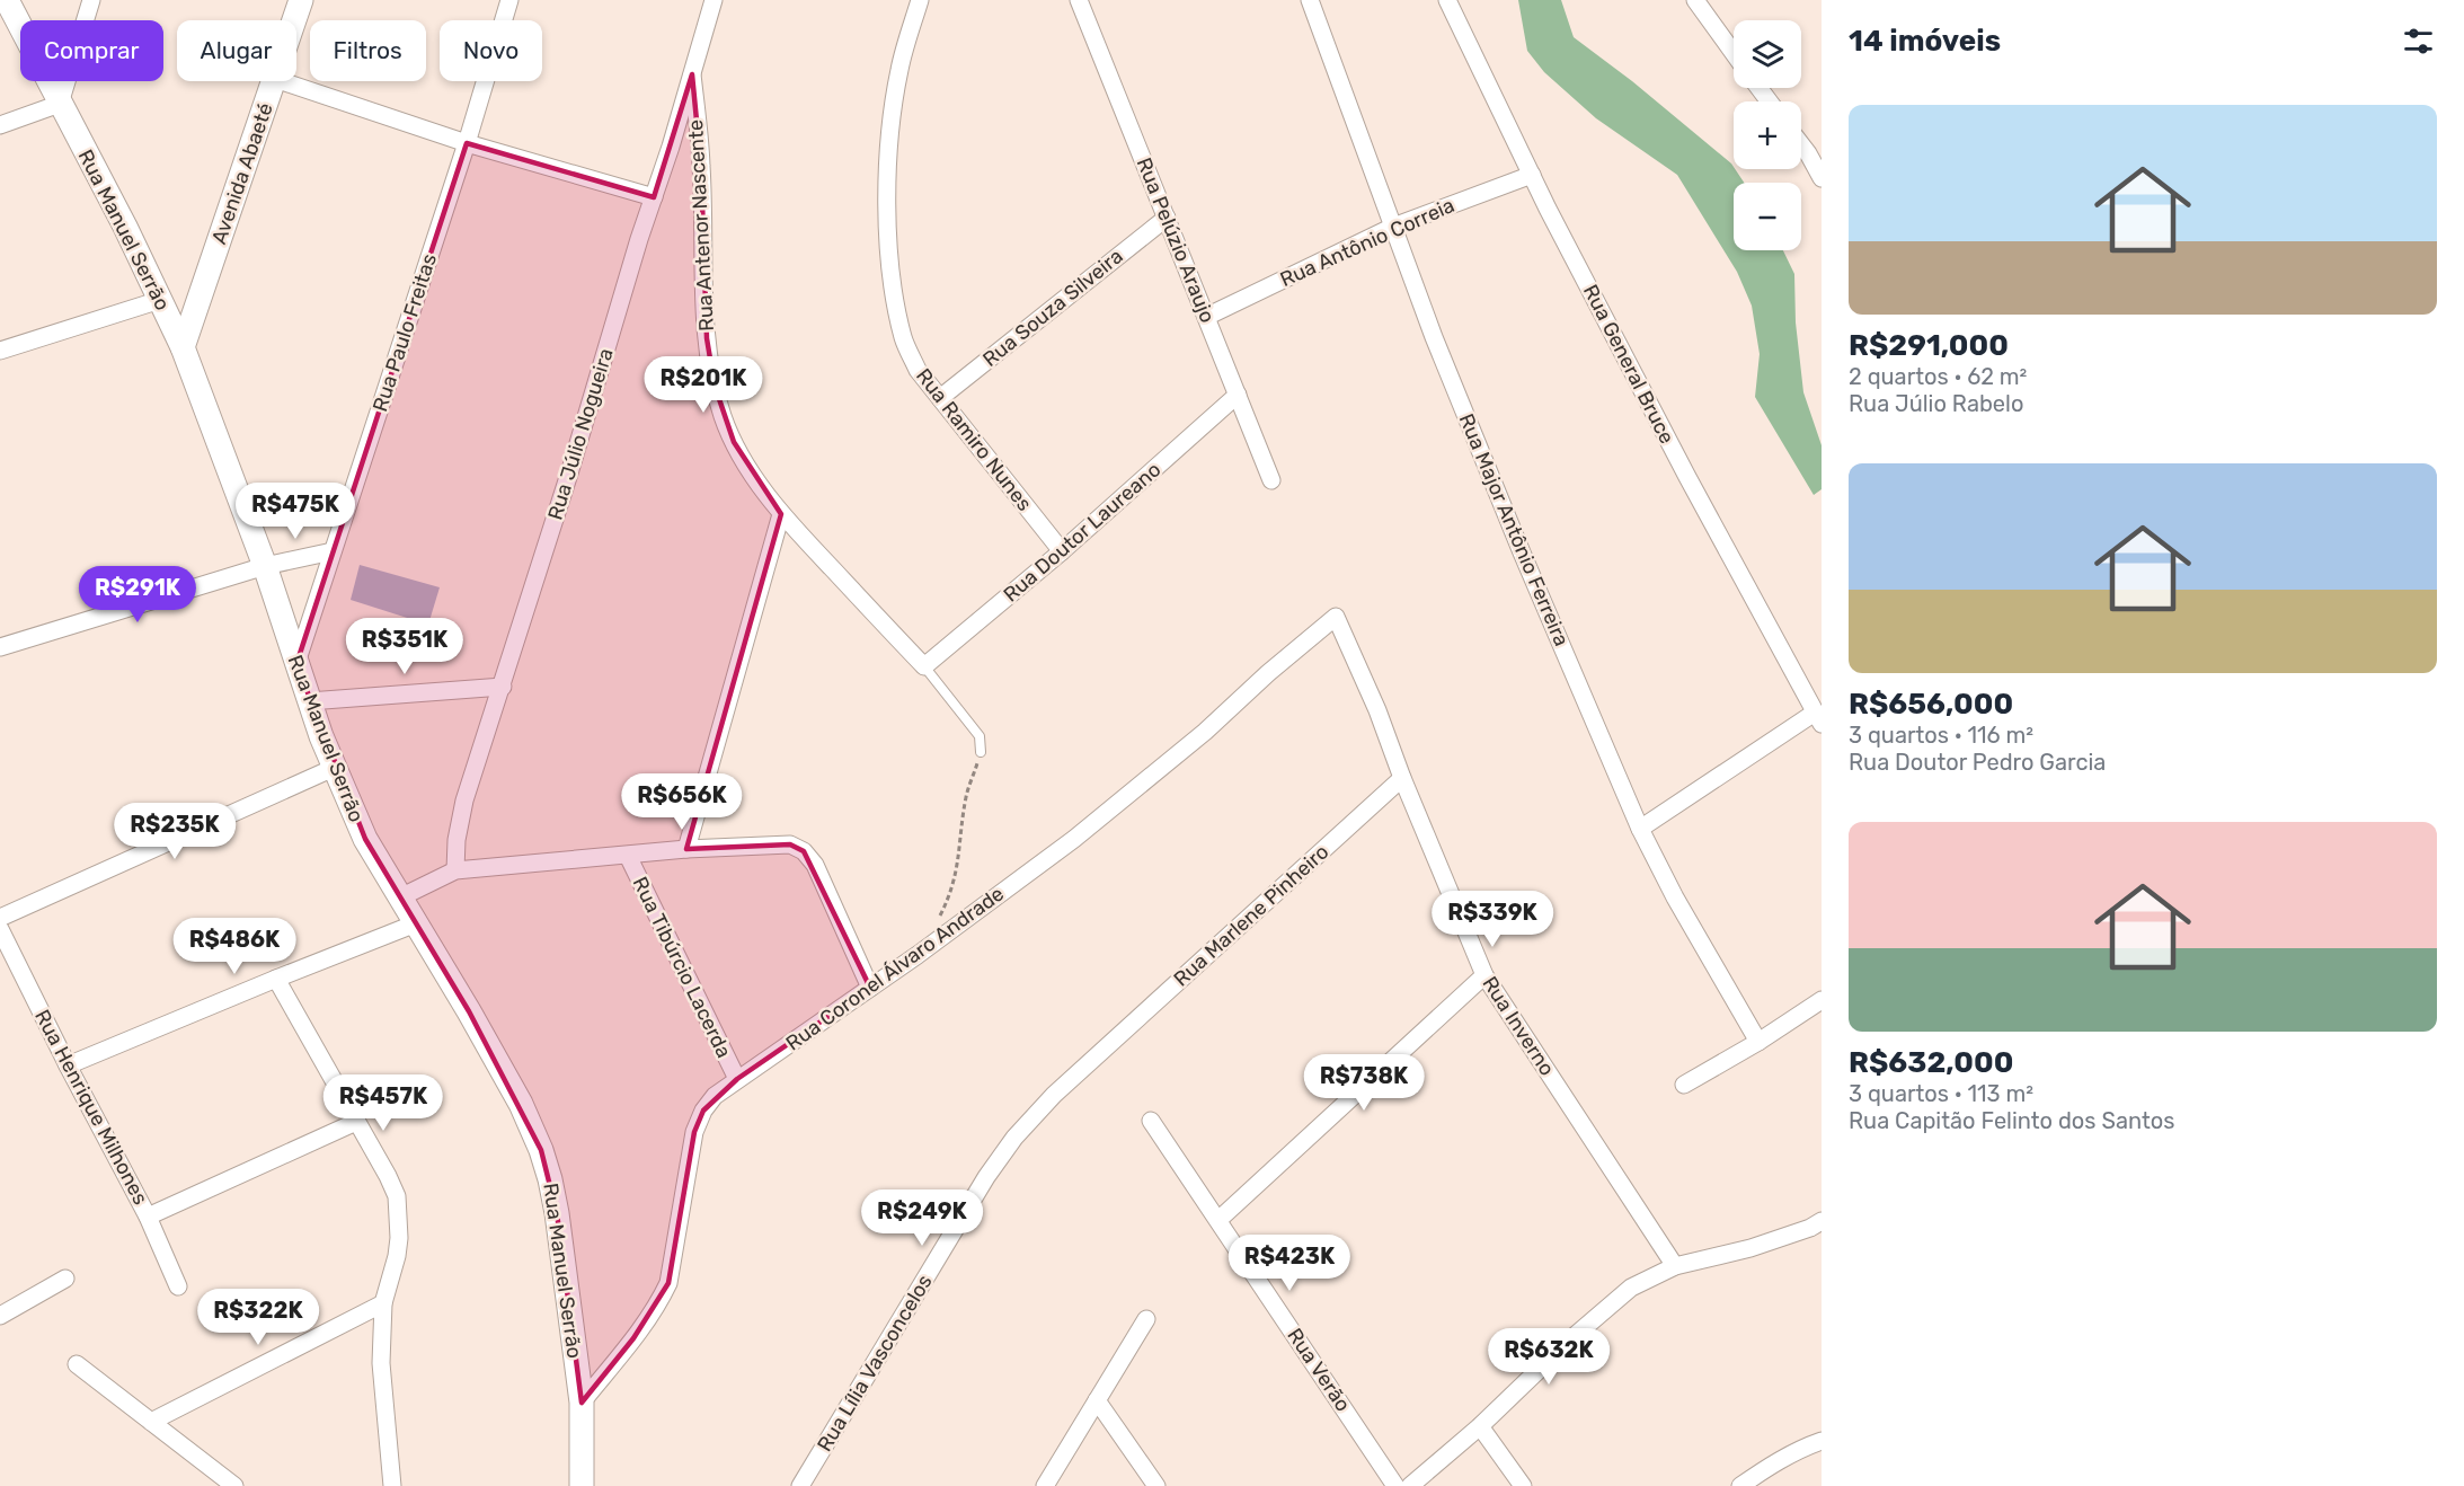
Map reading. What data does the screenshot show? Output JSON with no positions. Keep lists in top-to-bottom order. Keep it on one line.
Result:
{"streets":{"street":["Avenida Abaeté","Rua Antenor Nascente","Rua Manuel Serrão","Rua Pelúzio Araujo","Rua Antônio Correia","Rua Souza Silveira","Rua Paulo Freitas","Rua General Bruce","Rua Júlio Nogueira","Rua Ramiro Nunes","Rua Major Antônio Ferreira","Rua Doutor Laureano","Rua Marlene Pinheiro","Rua Tibúrcio Lacerda","Rua Coronel Álvaro Andrade","Rua Inverno","Rua Henrique Milhones","Rua Lília Vasconcelos","Rua Verão"]},"crossings":[["Avenida Abaeté","Rua Manuel Serrão"],["Rua Antenor Nascente","Rua Júlio Nogueira"],["Rua Antenor Nascente","Rua Doutor Laureano"],["Rua Manuel Serrão","Rua Paulo Freitas"],["Rua Manuel Serrão","Rua Coronel Álvaro Andrade"],["Rua Pelúzio Araujo","Rua Antônio Correia"],["Rua Pelúzio Araujo","Rua Souza Silveira"],["Rua Pelúzio Araujo","Rua Doutor Laureano"],["Rua Antônio Correia","Rua General Bruce"],["Rua Antônio Correia","Rua Major Antônio Ferreira"],["Rua Souza Silveira","Rua Ramiro Nunes"],["Rua Ramiro Nunes","Rua Doutor Laureano"],["Rua Marlene Pinheiro","Rua Inverno"],["Rua Marlene Pinheiro","Rua Lília Vasconcelos"],["Rua Tibúrcio Lacerda","Rua Coronel Álvaro Andrade"],["Rua Coronel Álvaro Andrade","Rua Inverno"]],"page":{"heading":"14 imóveis","map_buttons":["+","−"],"chip":["Comprar","Alugar","Filtros","Novo"],"list":[{"name":"R$291,000","note":"2 quartos · 62 m² · Rua Júlio Rabelo"},{"name":"R$656,000","note":"3 quartos · 116 m² · Rua Doutor Pedro Garcia"},{"name":"R$632,000","note":"3 quartos · 113 m² · Rua Capitão Felinto dos Santos"}],"price":["R$201K","R$475K","R$291K","R$351K","R$656K","R$235K","R$339K","R$486K","R$738K","R$457K","R$249K","R$423K","R$322K","R$632K"]}}
